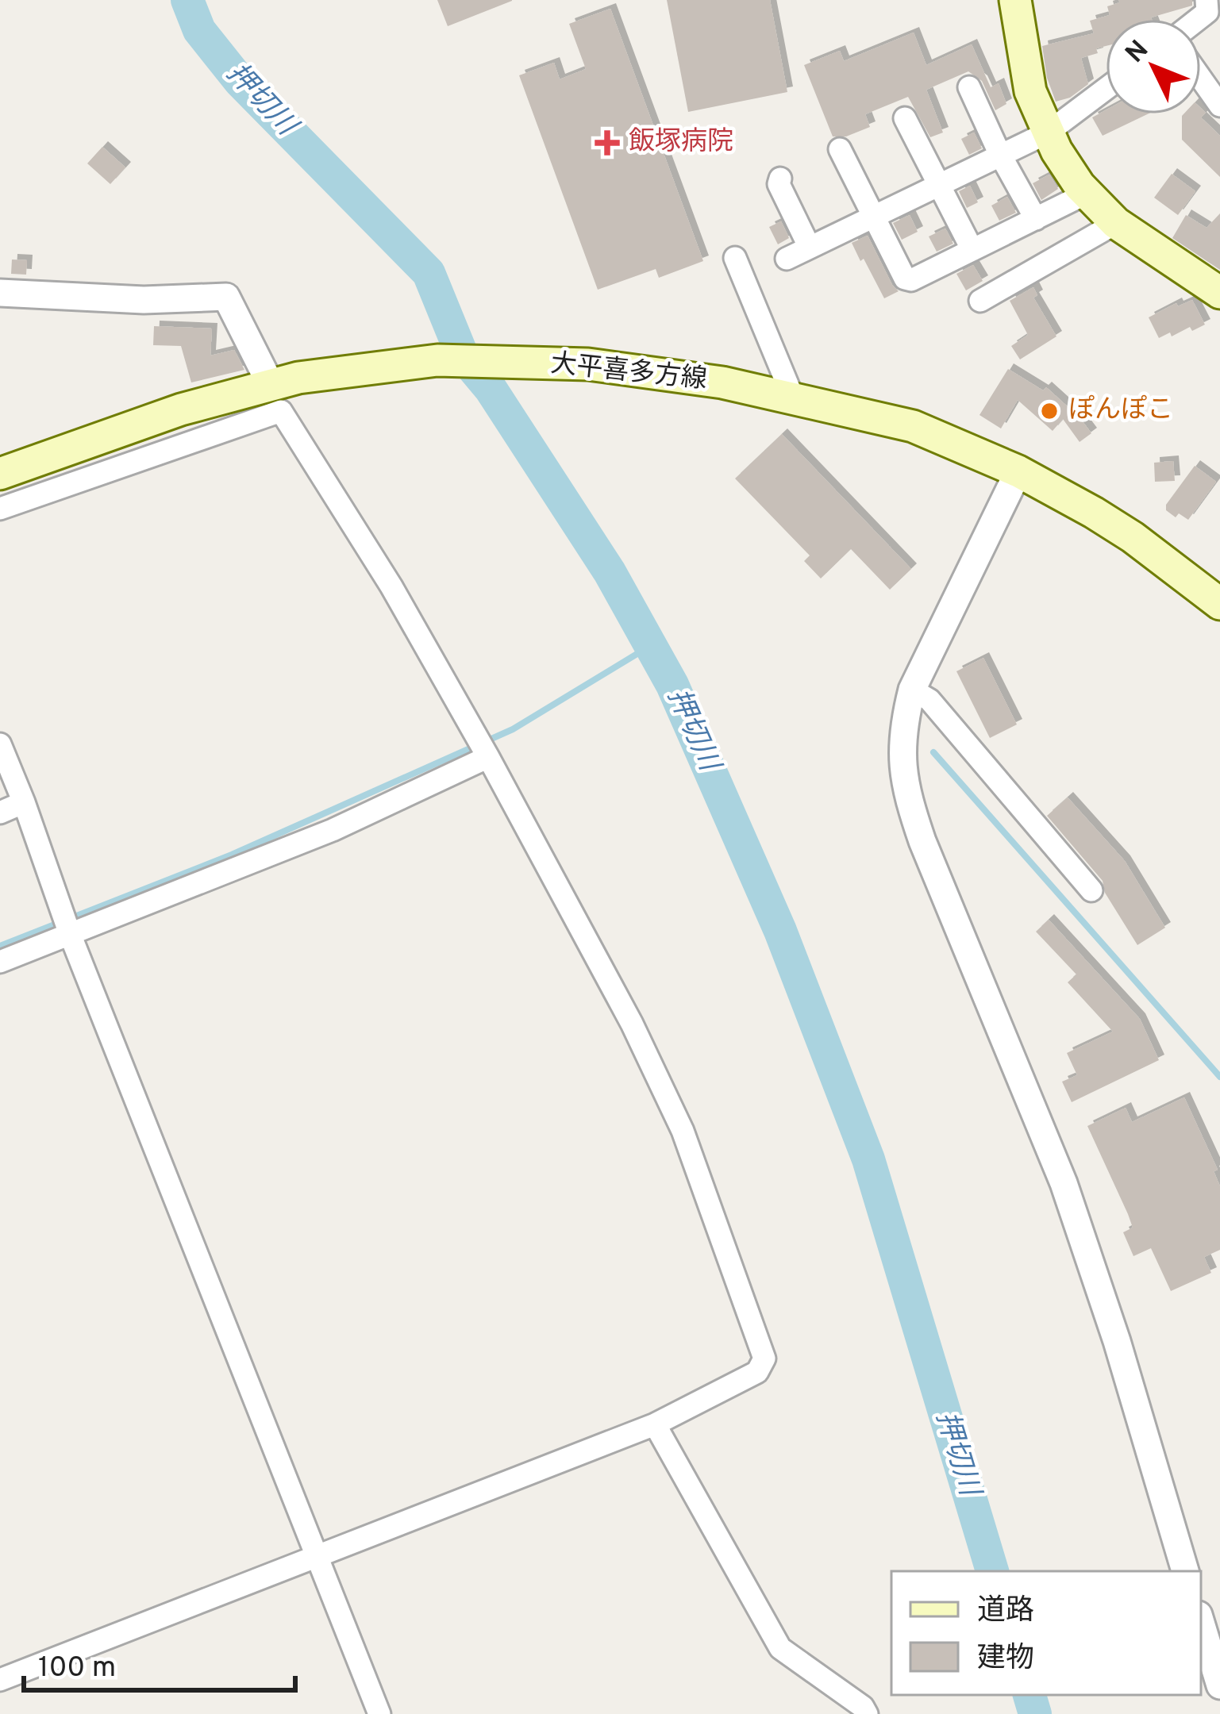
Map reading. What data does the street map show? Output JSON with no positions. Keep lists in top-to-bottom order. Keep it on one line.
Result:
{"streets":{"main road":["大平喜多方線"]},"water":["押切川"],"places":{"health":["飯塚病院"],"other":["ぽんぽこ"]},"legend":["道路","建物"],"scale_bar":"100 m","north":"top left"}
